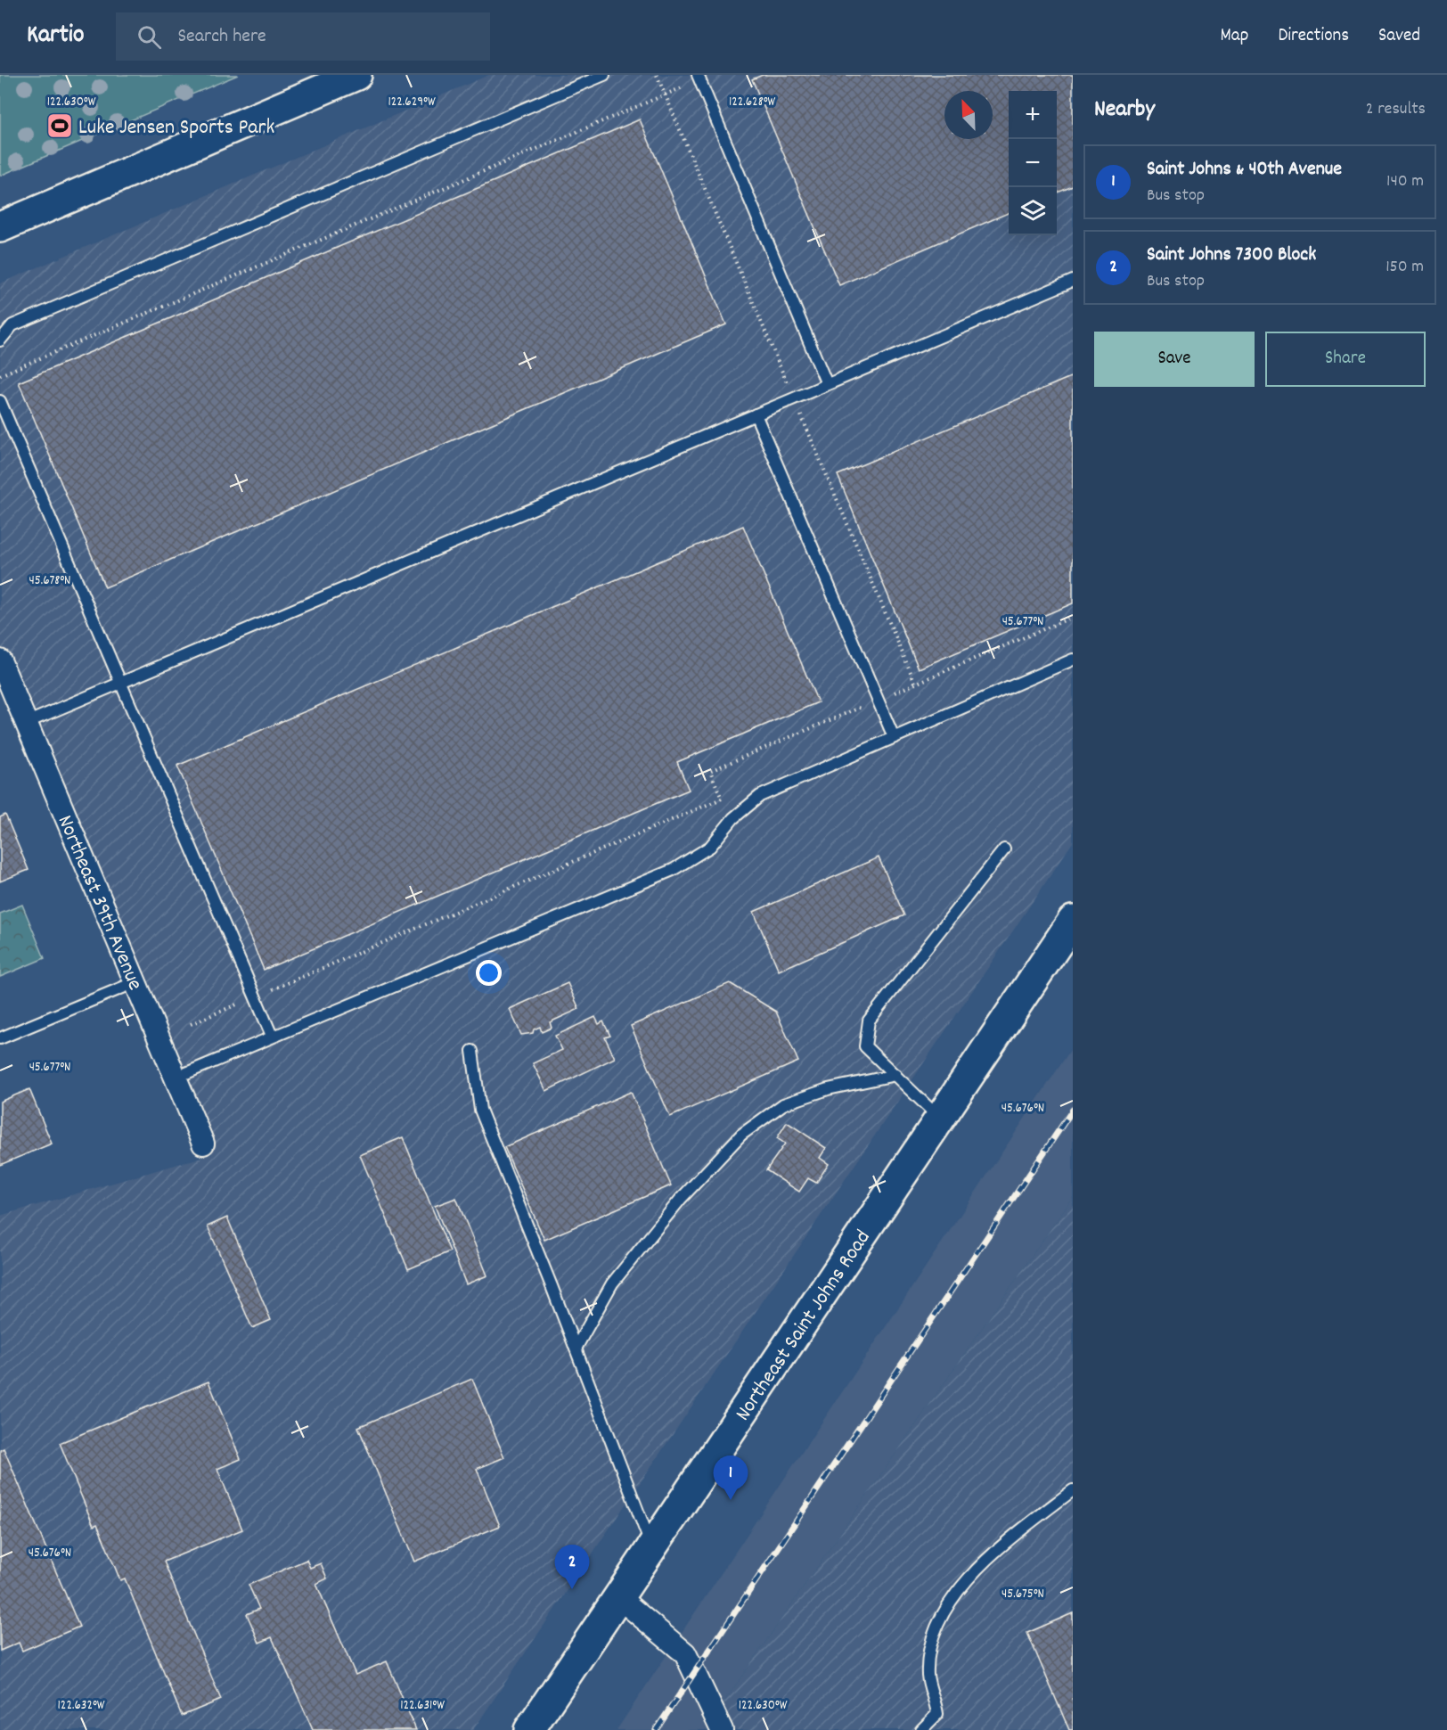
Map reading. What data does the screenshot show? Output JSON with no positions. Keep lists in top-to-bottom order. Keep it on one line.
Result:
{"streets":{"main road":["Northeast Saint Johns Road"],"street":["Northeast 39th Avenue"]},"places":{"sports":["Luke Jensen Sports Park"]},"north":"top left","page":{"header":"Kartio","search":"Search here","nav":["Map","Directions","Saved"],"heading":["Nearby","2 results"],"map_buttons":["+","−"],"list":[{"mark":"1","name":"Saint Johns & 40th Avenue","note":"Bus stop","value":"140 m"},{"mark":"2","name":"Saint Johns 7300 Block","note":"Bus stop","value":"150 m"}],"buttons":["Save","Share"],"pins":["1","2"]},"coordinates":["122.630°W","122.629°W","122.628°W","45.678°N","45.677°N","45.676°N","45.675°N","122.632°W","122.631°W"]}
